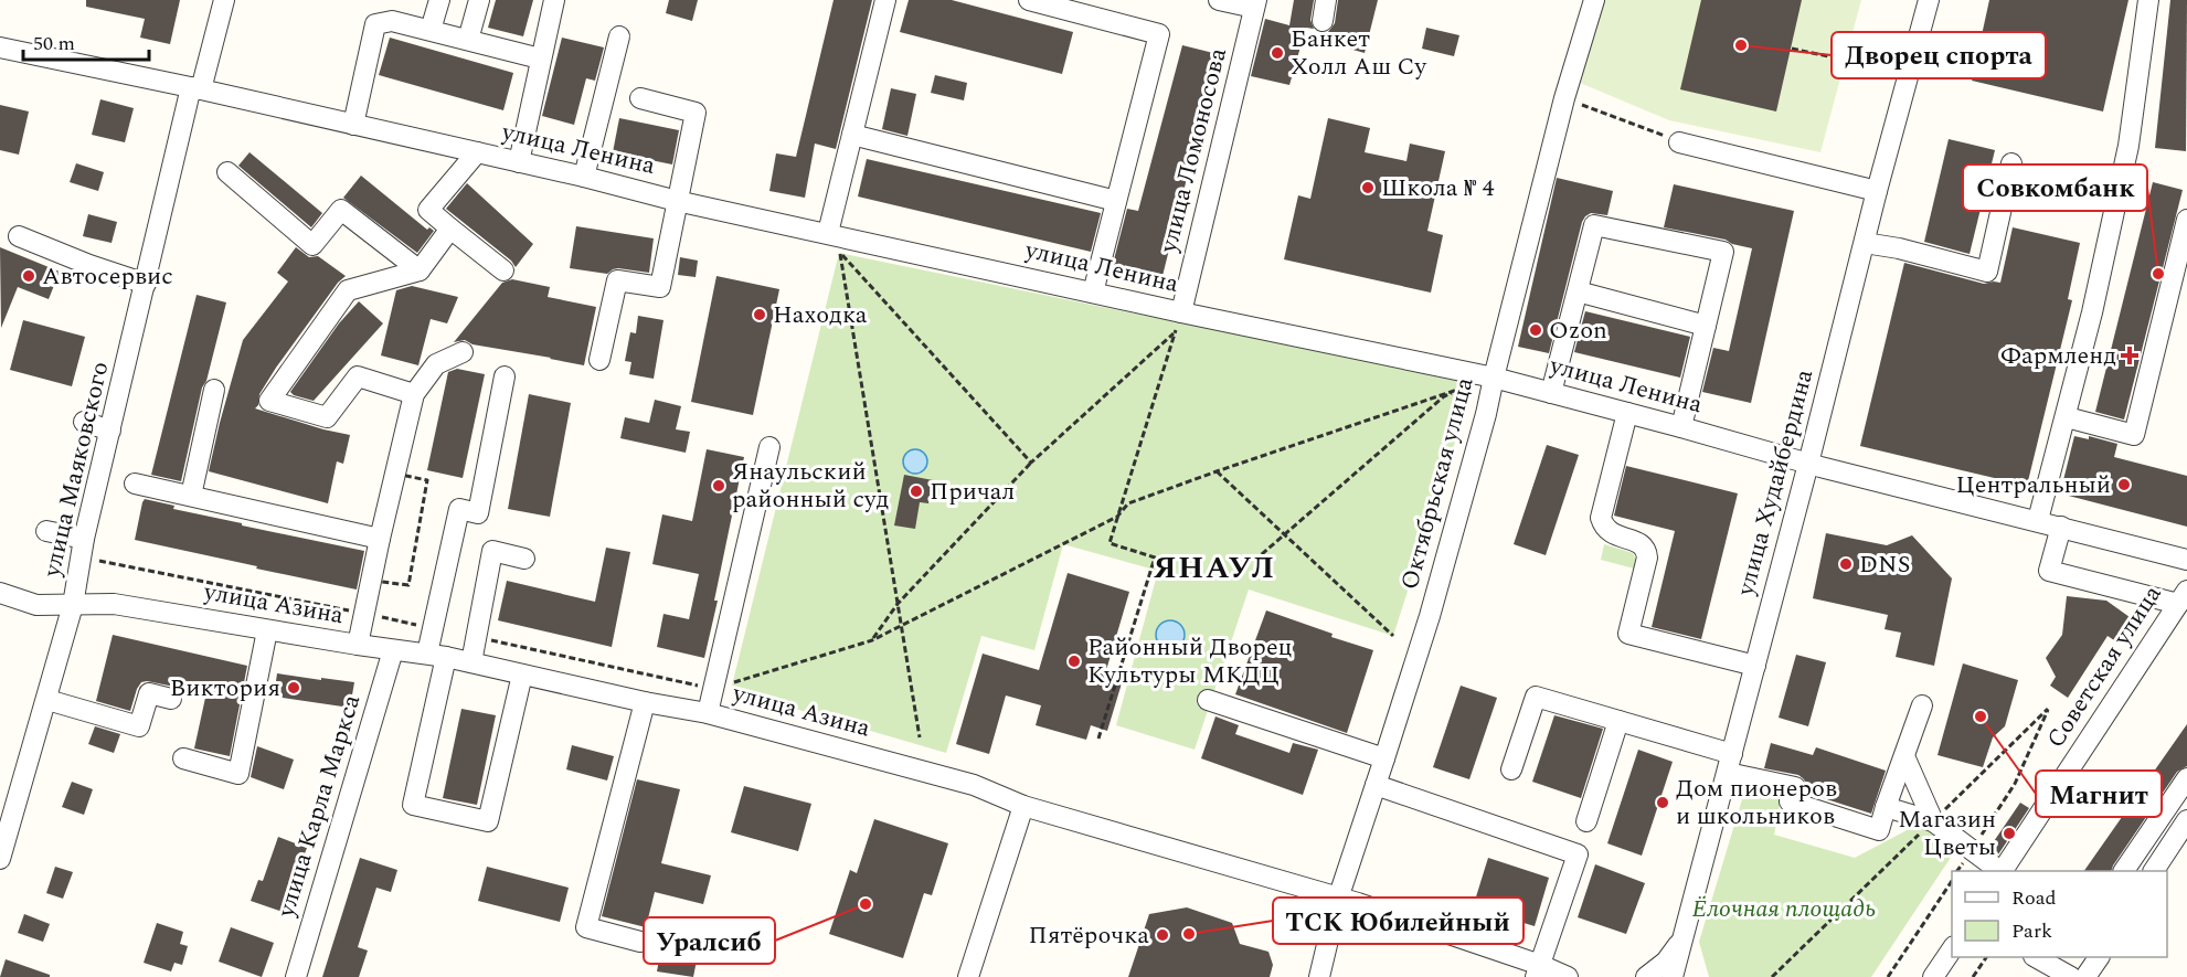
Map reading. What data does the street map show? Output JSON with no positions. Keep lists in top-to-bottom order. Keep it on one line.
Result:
{"streets":{"street":["улица Ленина","улица Ломоносова","улица Маяковского","улица Худайбердина","Октябрьская улица","улица Азина","Советская улица","улица Карла Маркса"]},"crossings":[["улица Ленина","улица Ломоносова"],["улица Ленина","улица Маяковского"],["улица Ленина","улица Худайбердина"],["улица Ленина","Октябрьская улица"],["улица Маяковского","улица Азина"],["Октябрьская улица","улица Азина"],["улица Азина","улица Карла Маркса"]],"districts":["ЯНАУЛ"],"parks":["Ёлочная площадь"],"places":{"other":["Дворец спорта","Банкет Холл Аш Су","Школа № 4","Совкомбанк","Автосервис","Находка","Ozon","Центральный","Янаульский районный суд","Причал","DNS","Районный Дворец Культуры МКДЦ","Виктория","Магнит","Дом пионеров и школьников","Магазин Цветы","Уралсиб","ТСК Юбилейный","Пятёрочка"],"health":["Фармленд"]},"legend":["Road","Park"],"scale_bar":"50 m"}
